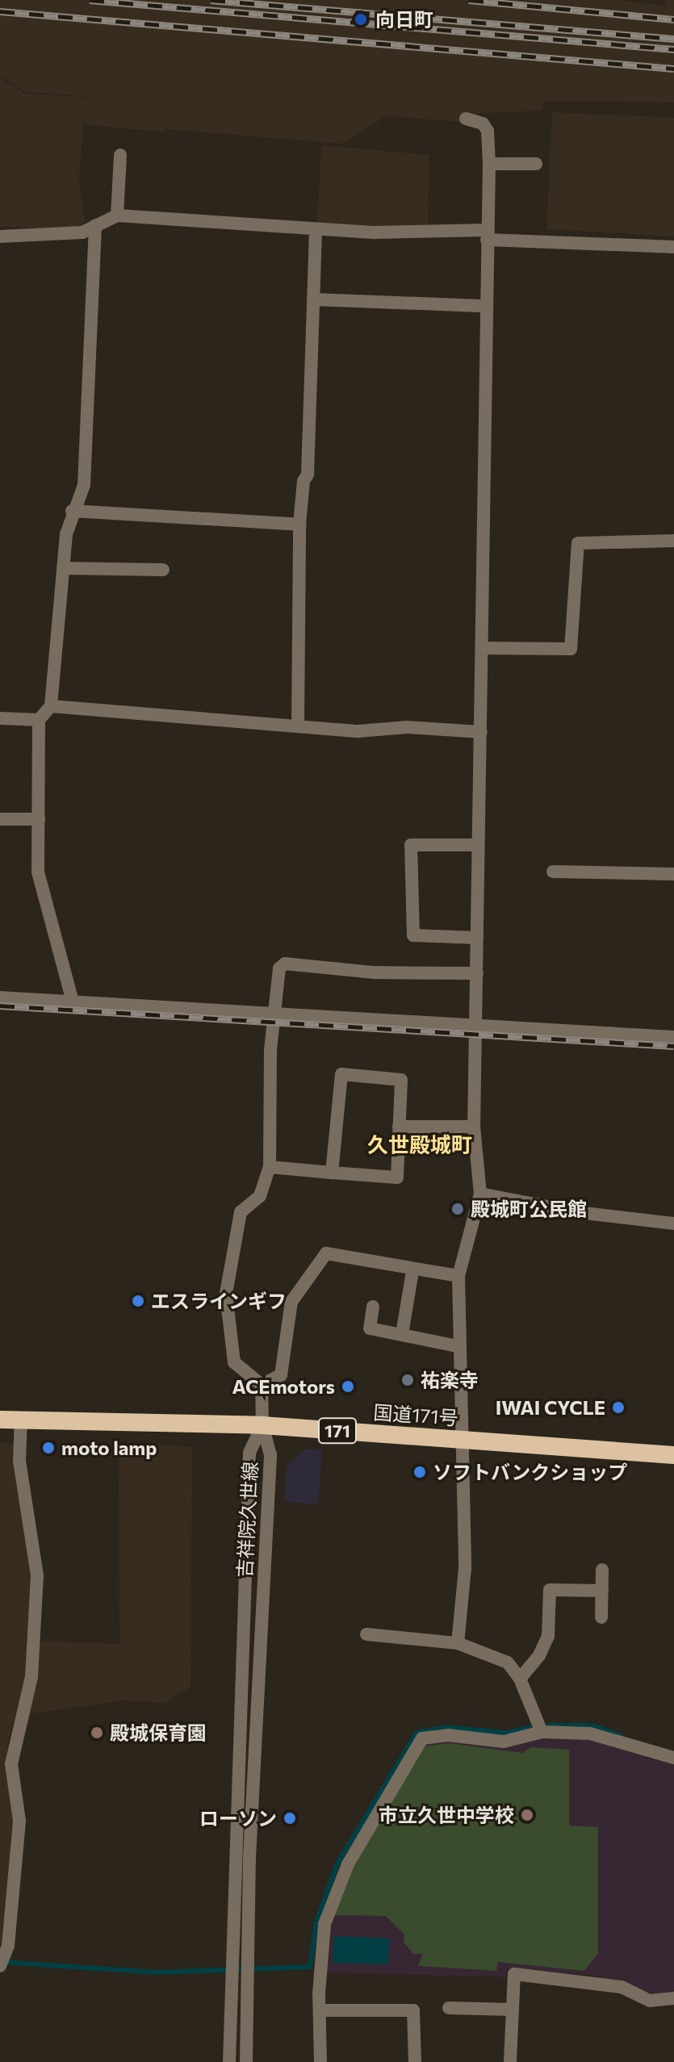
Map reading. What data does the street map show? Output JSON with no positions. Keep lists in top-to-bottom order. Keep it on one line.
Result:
{"streets":{"highway":["国道171号","171"],"street":["吉祥院久世線"]},"crossings":[["国道171号","吉祥院久世線"]],"districts":["久世殿城町"],"places":["向日町","殿城町公民館","エスラインギフ","祐楽寺","ACEmotors","IWAI CYCLE","moto lamp","ソフトバンクショップ","殿城保育園","市立久世中学校","ローソン"]}
